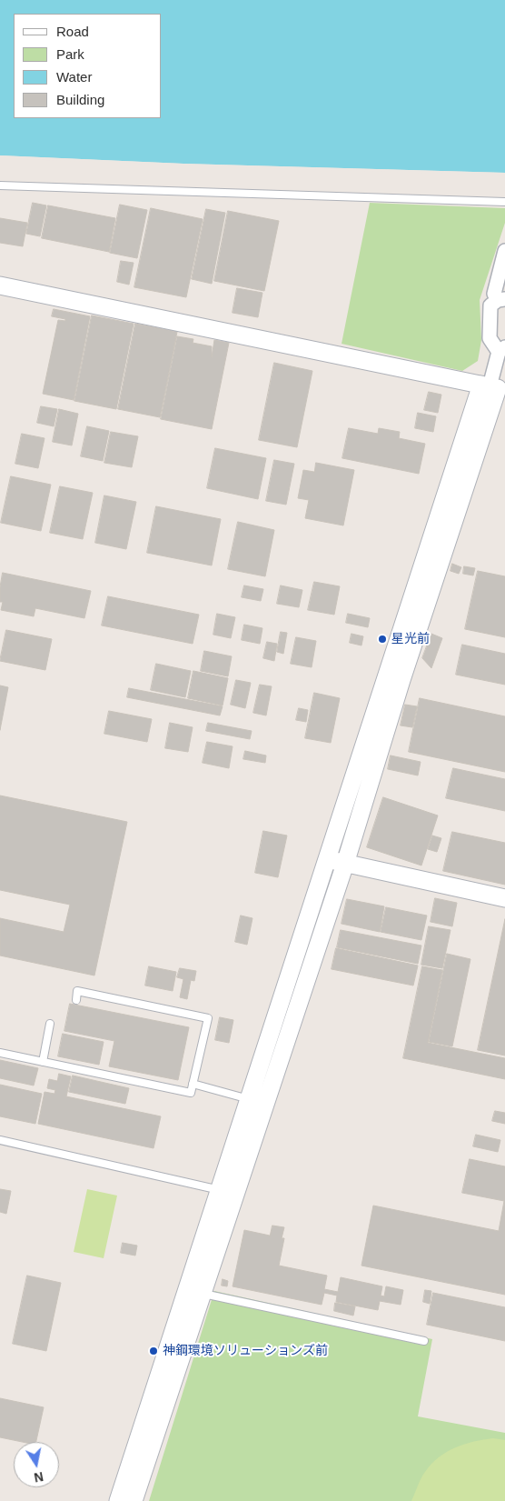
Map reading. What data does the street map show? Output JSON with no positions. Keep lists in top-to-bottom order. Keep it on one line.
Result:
{"places":["星光前","神鋼環境ソリューションズ前"],"legend":["Road","Park","Water","Building"],"north":"bottom"}
